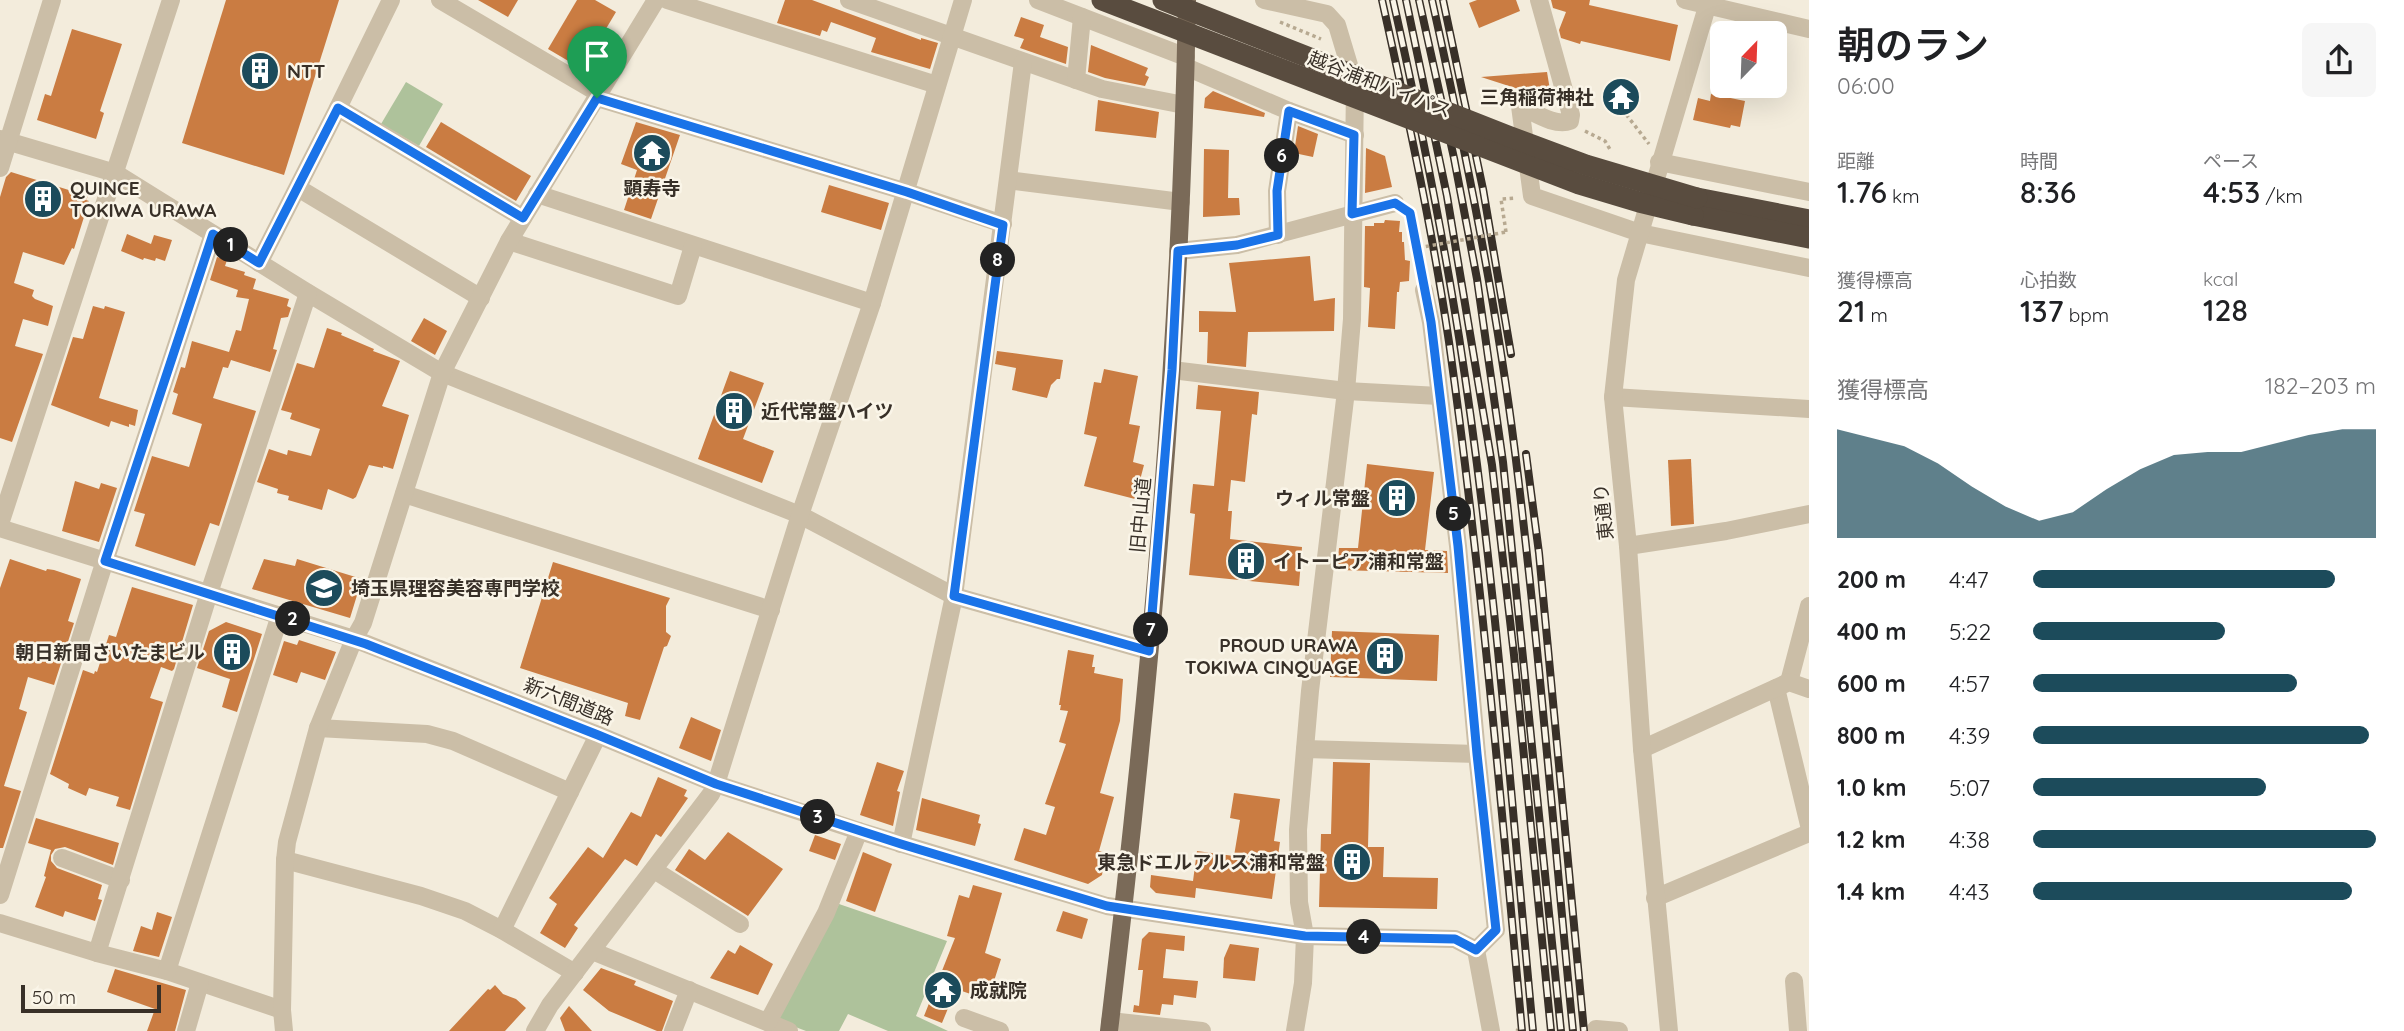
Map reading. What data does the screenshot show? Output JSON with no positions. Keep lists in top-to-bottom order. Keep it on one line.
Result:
{"streets":{"highway":["越谷浦和バイパス"],"main road":["旧中山道"],"street":["東通り","新六間道路"]},"crossings":[["旧中山道","新六間道路"]],"places":{"building":["NTT","QUINCE TOKIWA URAWA","近代常盤ハイツ","ウィル常盤","イトーピア浦和常盤","朝日新聞さいたまビル","PROUD URAWA TOKIWA CINQUAGE","東急ドエルアルス浦和常盤"],"temple":["三角稲荷神社","顕寿寺","成就院"],"school or university":["埼玉県理容美容専門学校"]},"scale_bar":"50 m","north":"top right","page":{"heading":["朝のラン","06:00"],"stats":[["距離","1.76 km"],["時間","8:36"],["ペース","4:53 /km"],["獲得標高","21 m"],["心拍数","137 bpm"],["kcal","128"]],"pins":["6","1","8","5","2","7","3","4"],"chart":["獲得標高","182–203 m"],"list":[{"name":"200 m","note":"4:47"},{"name":"400 m","note":"5:22"},{"name":"600 m","note":"4:57"},{"name":"800 m","note":"4:39"},{"name":"1.0 km","note":"5:07"},{"name":"1.2 km","note":"4:38"},{"name":"1.4 km","note":"4:43"}],"scale":"50 m"}}
